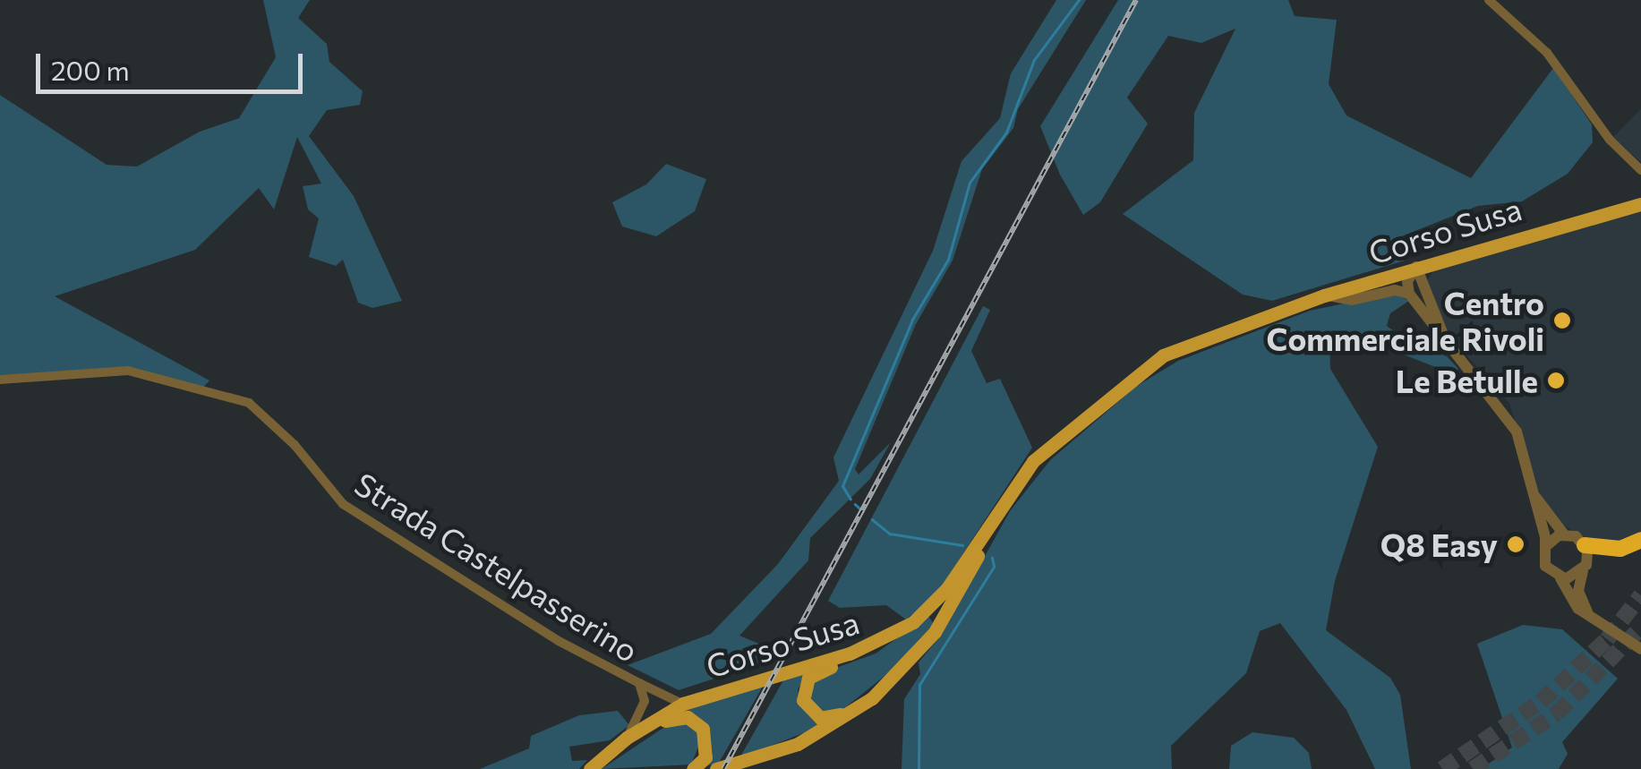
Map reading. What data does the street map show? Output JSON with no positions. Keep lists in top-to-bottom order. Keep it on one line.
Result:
{"streets":{"main road":["Corso Susa"],"street":["Strada Castelpasserino"]},"crossings":[["Corso Susa","Strada Castelpasserino"]],"places":["Centro Commerciale Rivoli","Le Betulle","Q8 Easy"],"scale_bar":"200 m"}
